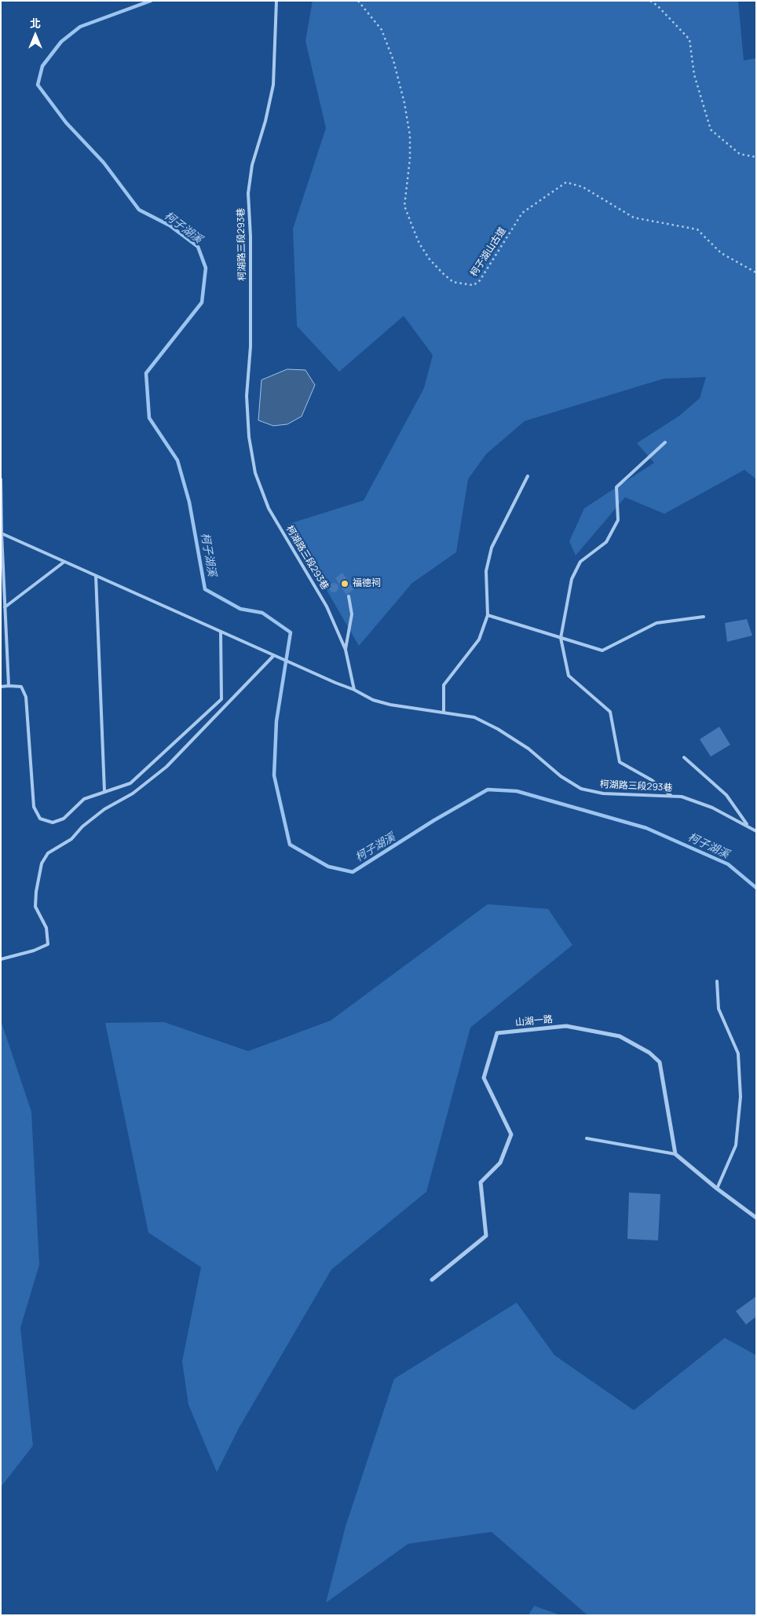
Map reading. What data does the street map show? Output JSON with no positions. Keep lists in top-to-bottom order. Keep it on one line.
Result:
{"streets":{"street":["山湖一路"],"lane":["柯湖路三段293巷"],"path":["柯子湖山古道"]},"water":["柯子湖溪"],"places":["福德祠"],"north":"top"}
